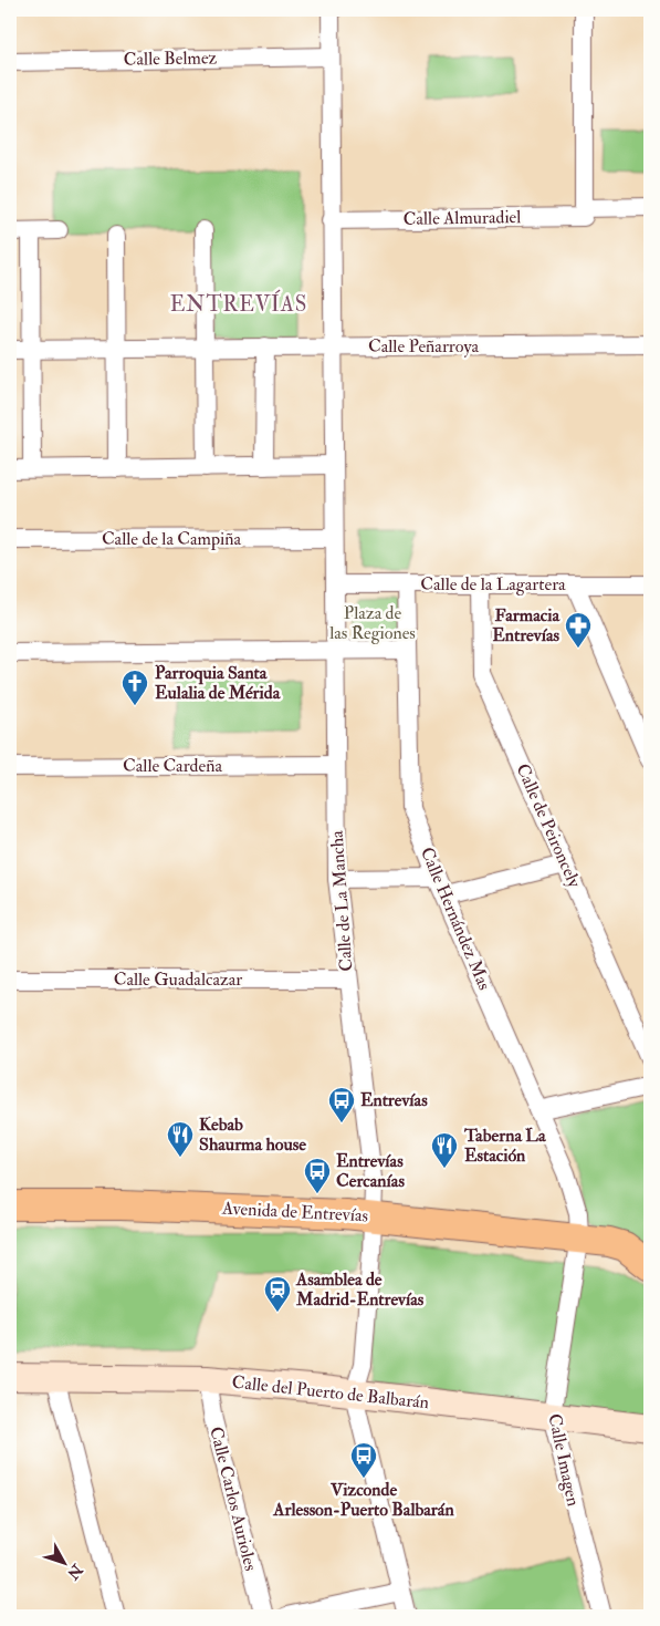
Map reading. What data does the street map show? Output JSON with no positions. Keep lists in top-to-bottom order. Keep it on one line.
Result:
{"streets":{"main road":["Avenida de Entrevías"],"street":["Calle Belmez","Calle Almuradiel","Calle Peñarroya","Calle de la Campiña","Calle de la Lagartera","Calle Cardeña","Calle de Peironcely","Calle de La Mancha","Calle Hernández Mas","Calle Guadalcazar","Calle del Puerto de Balbarán","Calle Imagen","Calle Carlos Aurioles"]},"crossings":[["Calle Belmez","Calle de La Mancha"],["Calle Almuradiel","Calle de La Mancha"],["Calle Peñarroya","Calle de La Mancha"],["Calle de la Campiña","Calle de La Mancha"],["Calle de la Lagartera","Calle de Peironcely"],["Calle de la Lagartera","Calle de La Mancha"],["Calle de la Lagartera","Calle Hernández Mas"],["Calle Cardeña","Calle de La Mancha"],["Calle de La Mancha","Calle Guadalcazar"],["Calle de La Mancha","Avenida de Entrevías"],["Calle de La Mancha","Calle del Puerto de Balbarán"],["Calle Hernández Mas","Avenida de Entrevías"],["Calle Hernández Mas","Calle Imagen"],["Avenida de Entrevías","Calle Imagen"],["Calle del Puerto de Balbarán","Calle Imagen"],["Calle del Puerto de Balbarán","Calle Carlos Aurioles"]],"districts":["ENTREVÍAS"],"parks":["Plaza de las Regiones"],"places":{"pharmacy":["Farmacia Entrevías"],"church":["Parroquia Santa Eulalia de Mérida"],"bus stop":["Entrevías","Entrevías Cercanías","Vizconde Arlesson-Puerto Balbarán"],"restaurant":["Kebab Shaurma house","Taberna La Estación"],"station":["Asamblea de Madrid-Entrevías"]},"north":"bottom right"}
